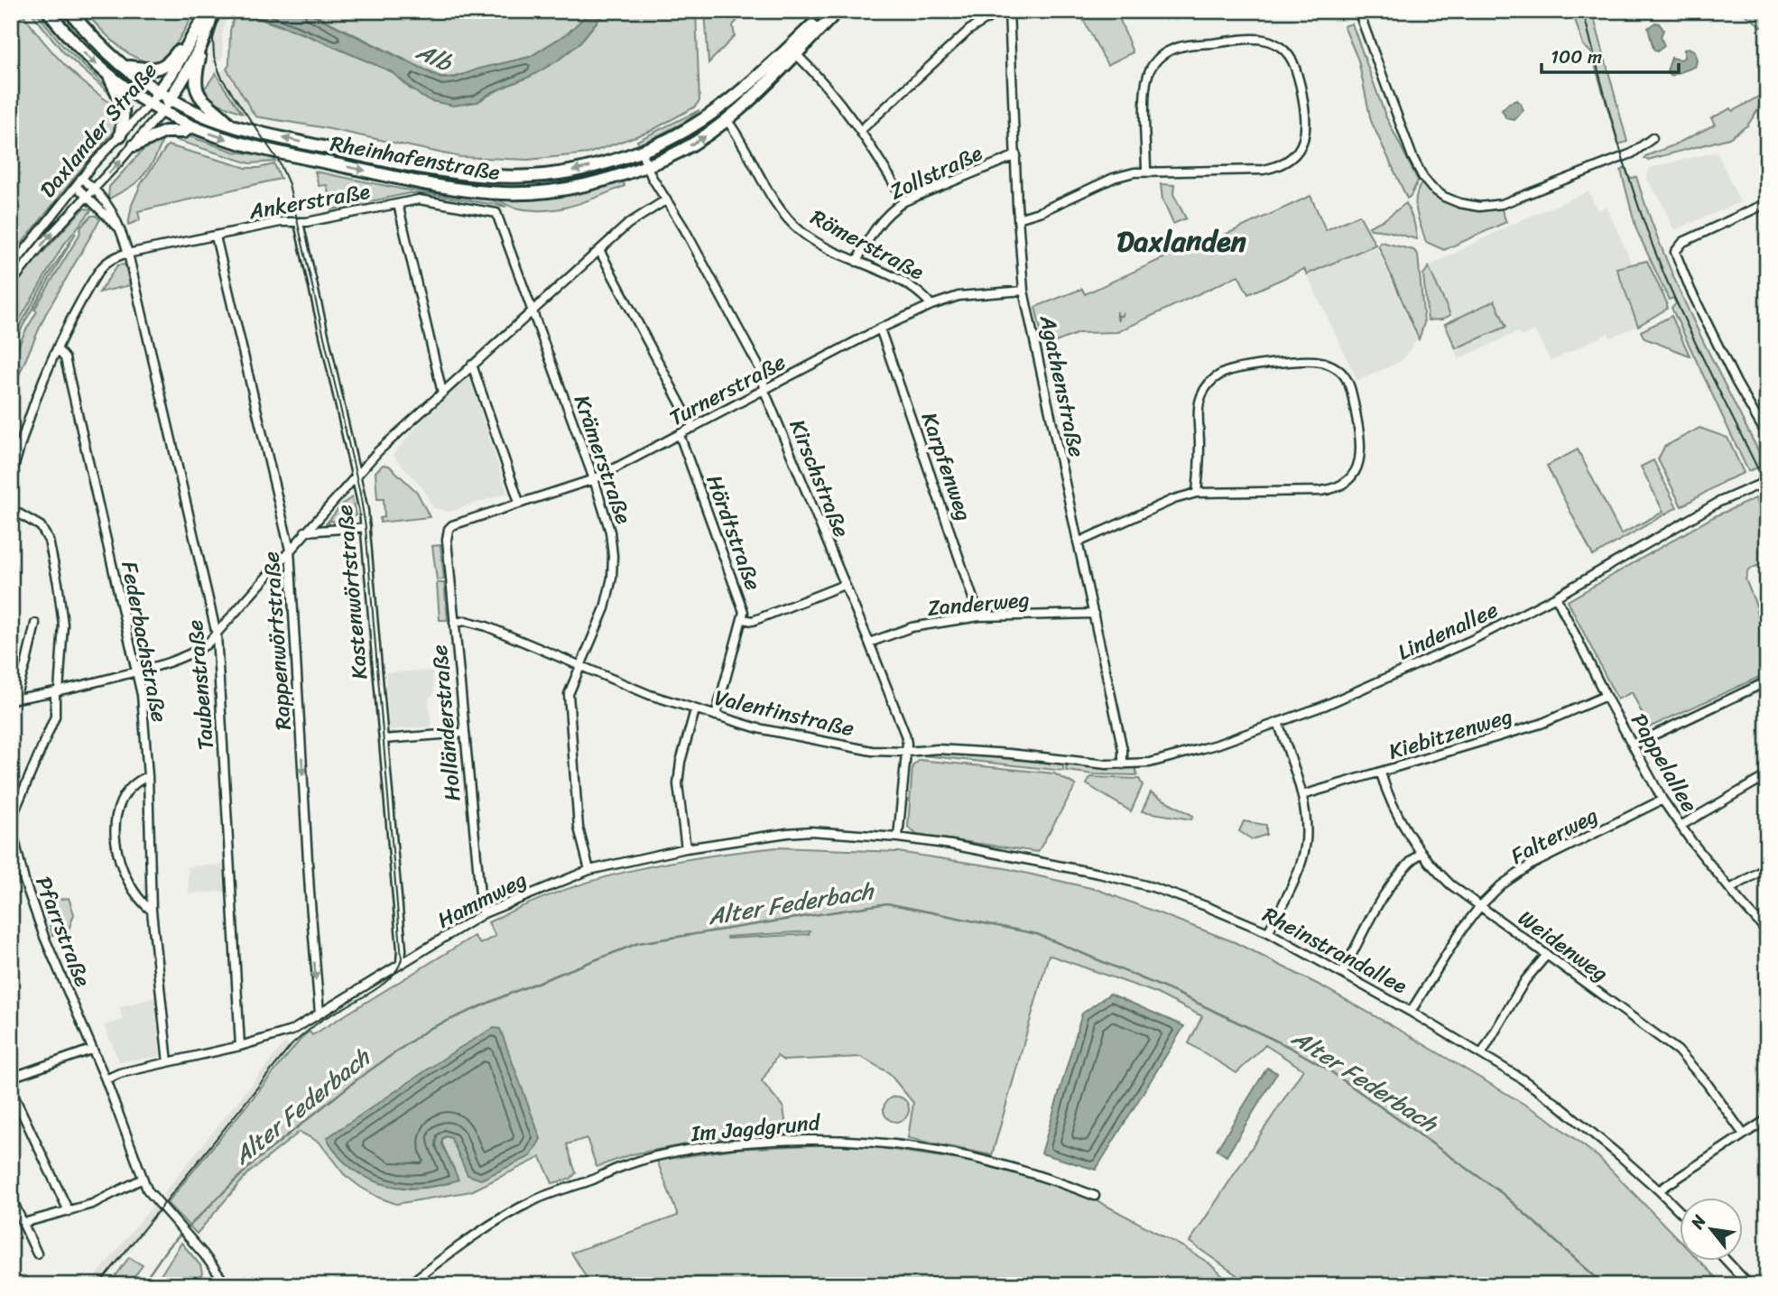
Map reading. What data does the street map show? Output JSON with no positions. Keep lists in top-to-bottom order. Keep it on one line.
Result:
{"streets":{"main road":["Daxlander Straße","Rheinhafenstraße"],"street":["Zollstraße","Ankerstraße","Römerstraße","Agathenstraße","Turnerstraße","Krämerstraße","Karpfenweg","Kirschstraße","Hördtstraße","Kastenwörtstraße","Zanderweg","Lindenallee","Rappenwörtstraße","Federbachstraße","Taubenstraße","Valentinstraße","Holländerstraße","Kiebitzenweg","Pappelallee","Falterweg","Hammweg","Pfarrstraße","Weidenweg","Rheinstrandallee","Im Jagdgrund"]},"crossings":[["Daxlander Straße","Rheinhafenstraße"],["Daxlander Straße","Taubenstraße"],["Rheinhafenstraße","Römerstraße"],["Rheinhafenstraße","Kirschstraße"],["Zollstraße","Römerstraße"],["Zollstraße","Agathenstraße"],["Ankerstraße","Krämerstraße"],["Ankerstraße","Kastenwörtstraße"],["Ankerstraße","Rappenwörtstraße"],["Ankerstraße","Federbachstraße"],["Ankerstraße","Taubenstraße"],["Römerstraße","Turnerstraße"],["Agathenstraße","Turnerstraße"],["Agathenstraße","Zanderweg"],["Agathenstraße","Lindenallee"],["Agathenstraße","Valentinstraße"],["Turnerstraße","Krämerstraße"],["Turnerstraße","Karpfenweg"],["Turnerstraße","Kirschstraße"],["Turnerstraße","Hördtstraße"],["Turnerstraße","Holländerstraße"],["Krämerstraße","Valentinstraße"],["Krämerstraße","Hammweg"],["Karpfenweg","Zanderweg"],["Kirschstraße","Zanderweg"],["Kirschstraße","Valentinstraße"],["Kirschstraße","Hammweg"],["Kirschstraße","Rheinstrandallee"],["Hördtstraße","Valentinstraße"],["Kastenwörtstraße","Hammweg"],["Lindenallee","Valentinstraße"],["Lindenallee","Pappelallee"],["Rappenwörtstraße","Hammweg"],["Federbachstraße","Hammweg"],["Taubenstraße","Hammweg"],["Valentinstraße","Holländerstraße"],["Holländerstraße","Hammweg"],["Kiebitzenweg","Pappelallee"],["Kiebitzenweg","Weidenweg"],["Pappelallee","Falterweg"],["Falterweg","Weidenweg"],["Falterweg","Rheinstrandallee"],["Hammweg","Pfarrstraße"],["Hammweg","Rheinstrandallee"]],"one_way":["Rappenwörtstraße"],"districts":["Daxlanden"],"water":["Alb","Alter Federbach"],"scale_bar":"100 m","north":"top left"}
